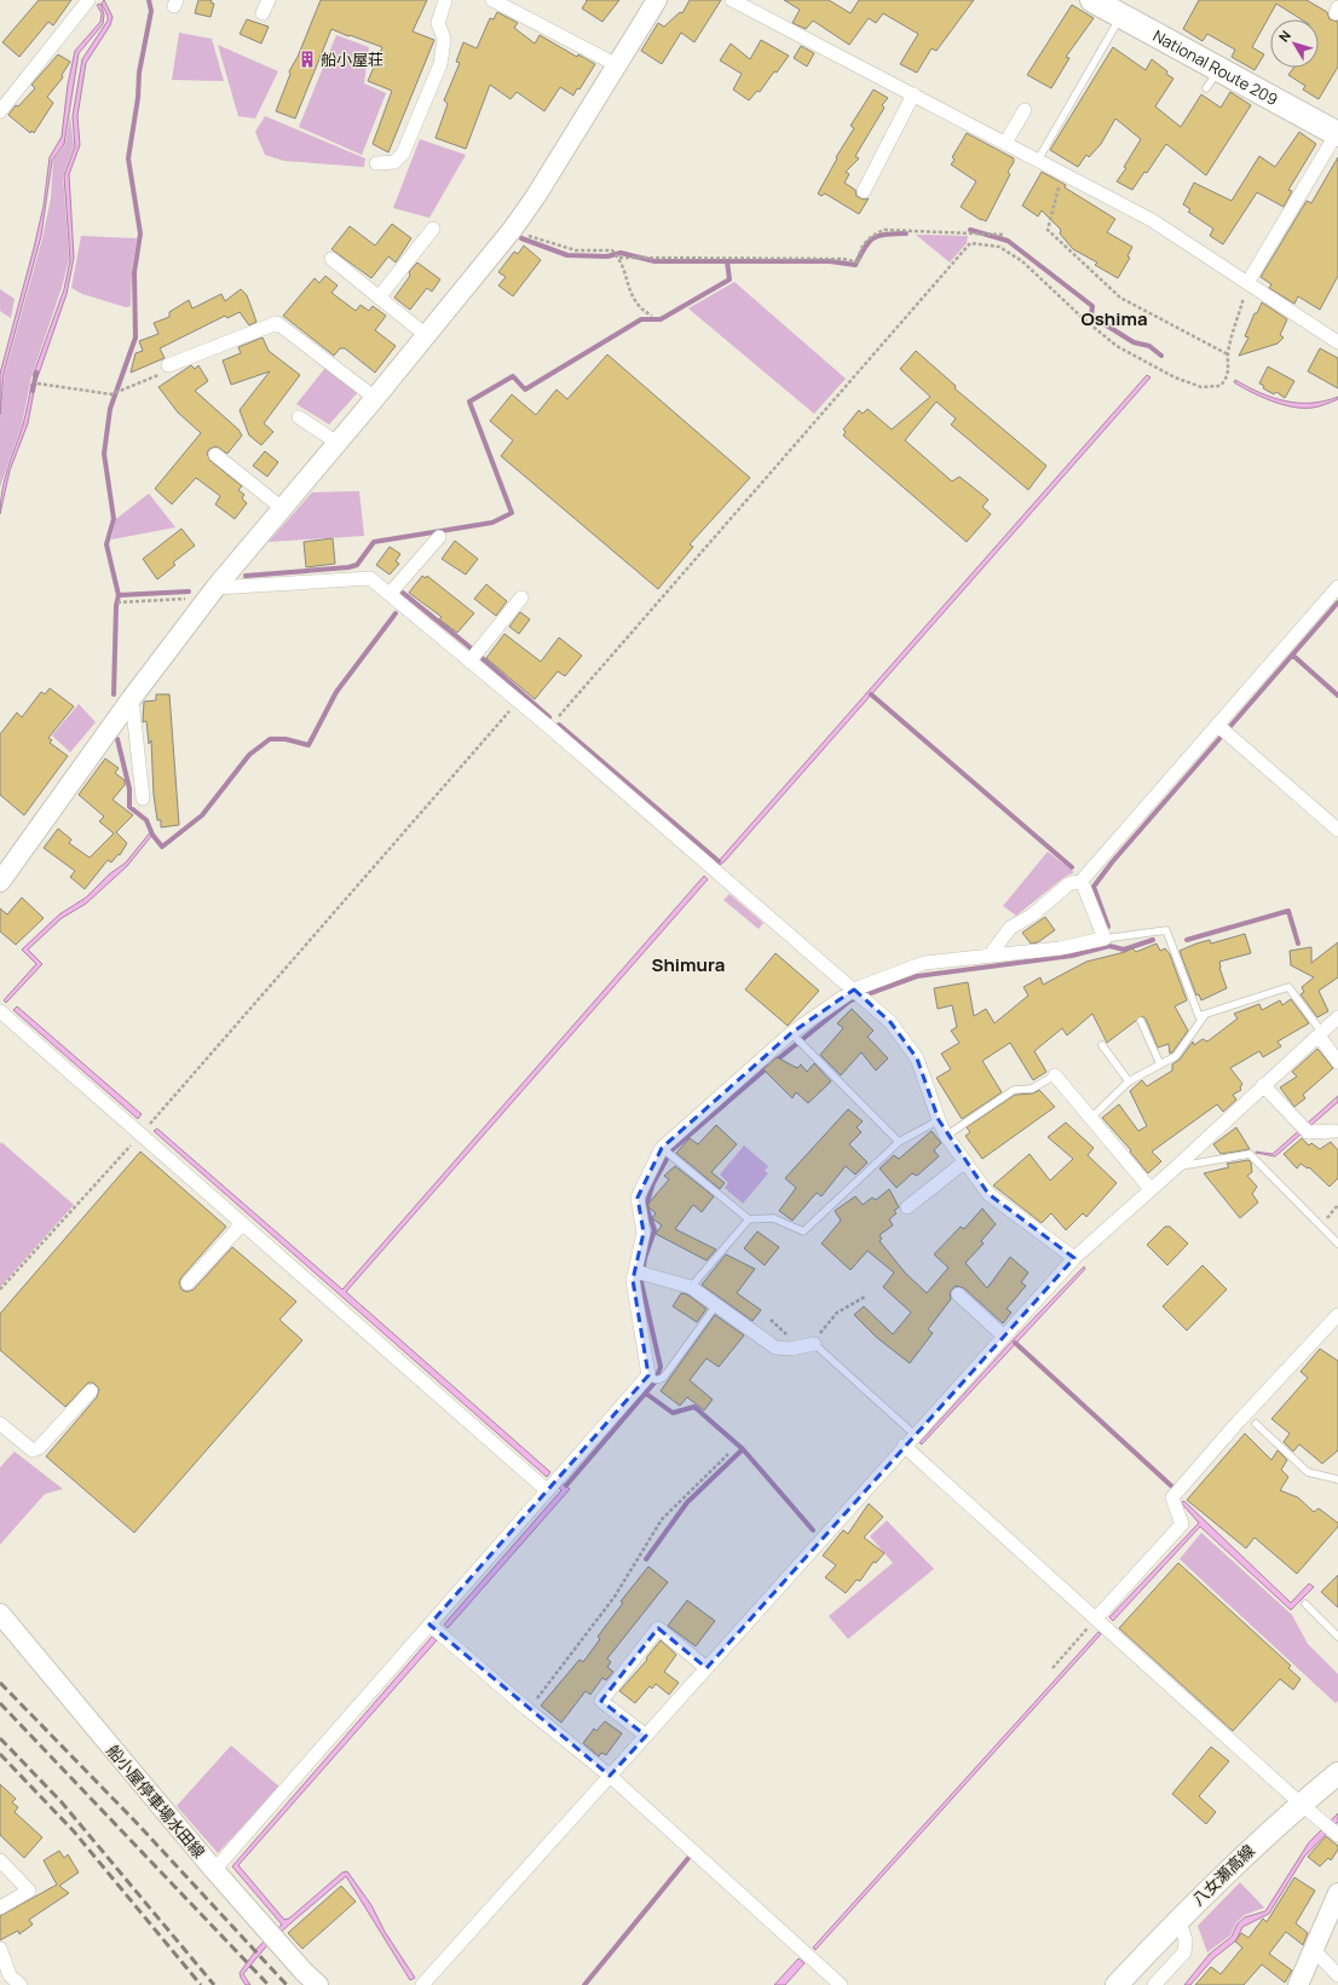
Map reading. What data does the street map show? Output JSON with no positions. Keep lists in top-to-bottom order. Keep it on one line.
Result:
{"streets":{"highway":["National Route 209"],"main road":["八女瀬高線"],"street":["船小屋停車場水田線"]},"districts":["Oshima","Shimura"],"places":{"building":["船小屋荘"]},"north":"top left"}
